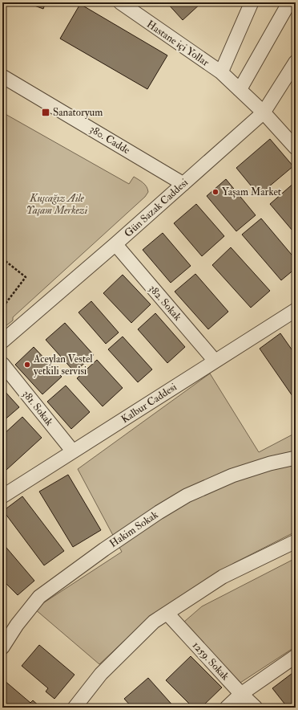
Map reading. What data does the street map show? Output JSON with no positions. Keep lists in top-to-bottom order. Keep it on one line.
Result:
{"streets":{"street":["Hastane içi Yollar","380. Cadde","Gün Sazak Caddesi","382. Sokak","Kalbur Caddesi","381. Sokak","Hakim Sokak","1259. Sokak"]},"crossings":[["Hastane içi Yollar","Gün Sazak Caddesi"],["380. Cadde","Gün Sazak Caddesi"],["Gün Sazak Caddesi","382. Sokak"],["382. Sokak","Kalbur Caddesi"],["Kalbur Caddesi","381. Sokak"]],"parks":["Kuşcağız Aile Yaşam Merkezi"],"places":{"transit":["Sanatoryum"],"other":["Yaşam Market","Aceylan Vestel yetkili servisi"]}}
